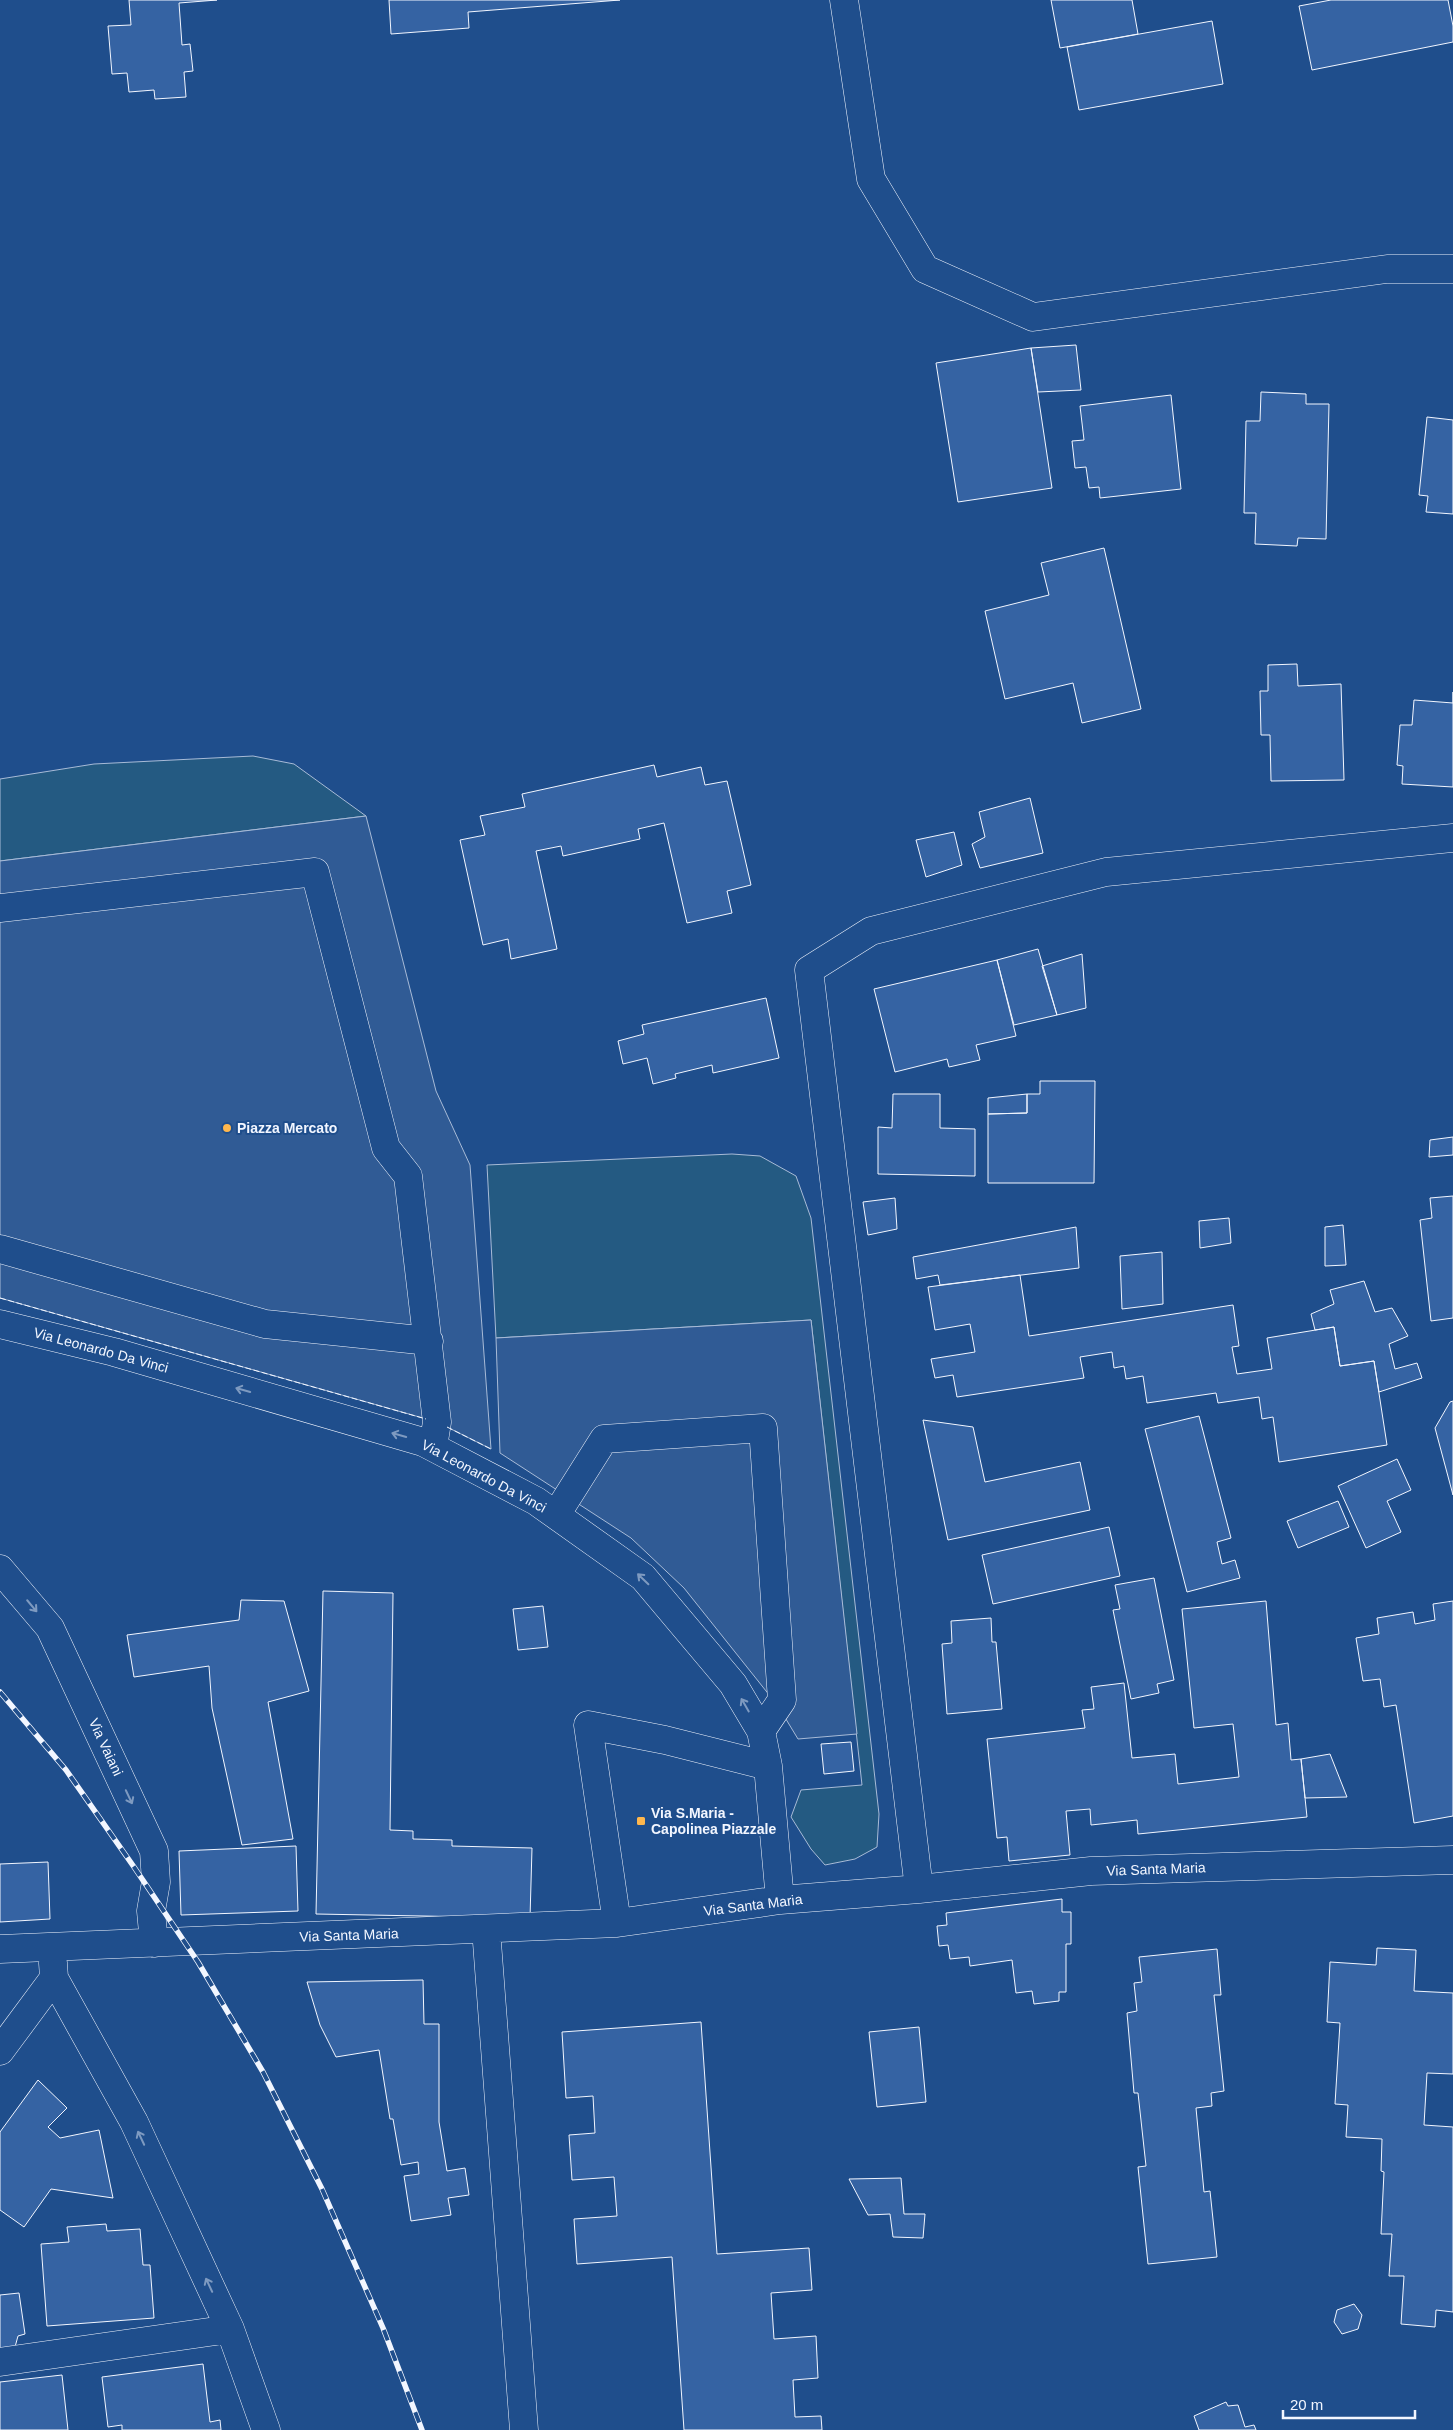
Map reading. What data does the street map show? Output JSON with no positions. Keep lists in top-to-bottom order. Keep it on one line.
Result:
{"streets":{"street":["Via Leonardo Da Vinci","Via Vaiani","Via Santa Maria"]},"crossings":[["Via Leonardo Da Vinci","Via Santa Maria"],["Via Vaiani","Via Santa Maria"]],"one_way":["Via Vaiani"],"places":{"other":["Piazza Mercato"],"transit":["Via S.Maria - Capolinea Piazzale"]},"scale_bar":"20 m"}
